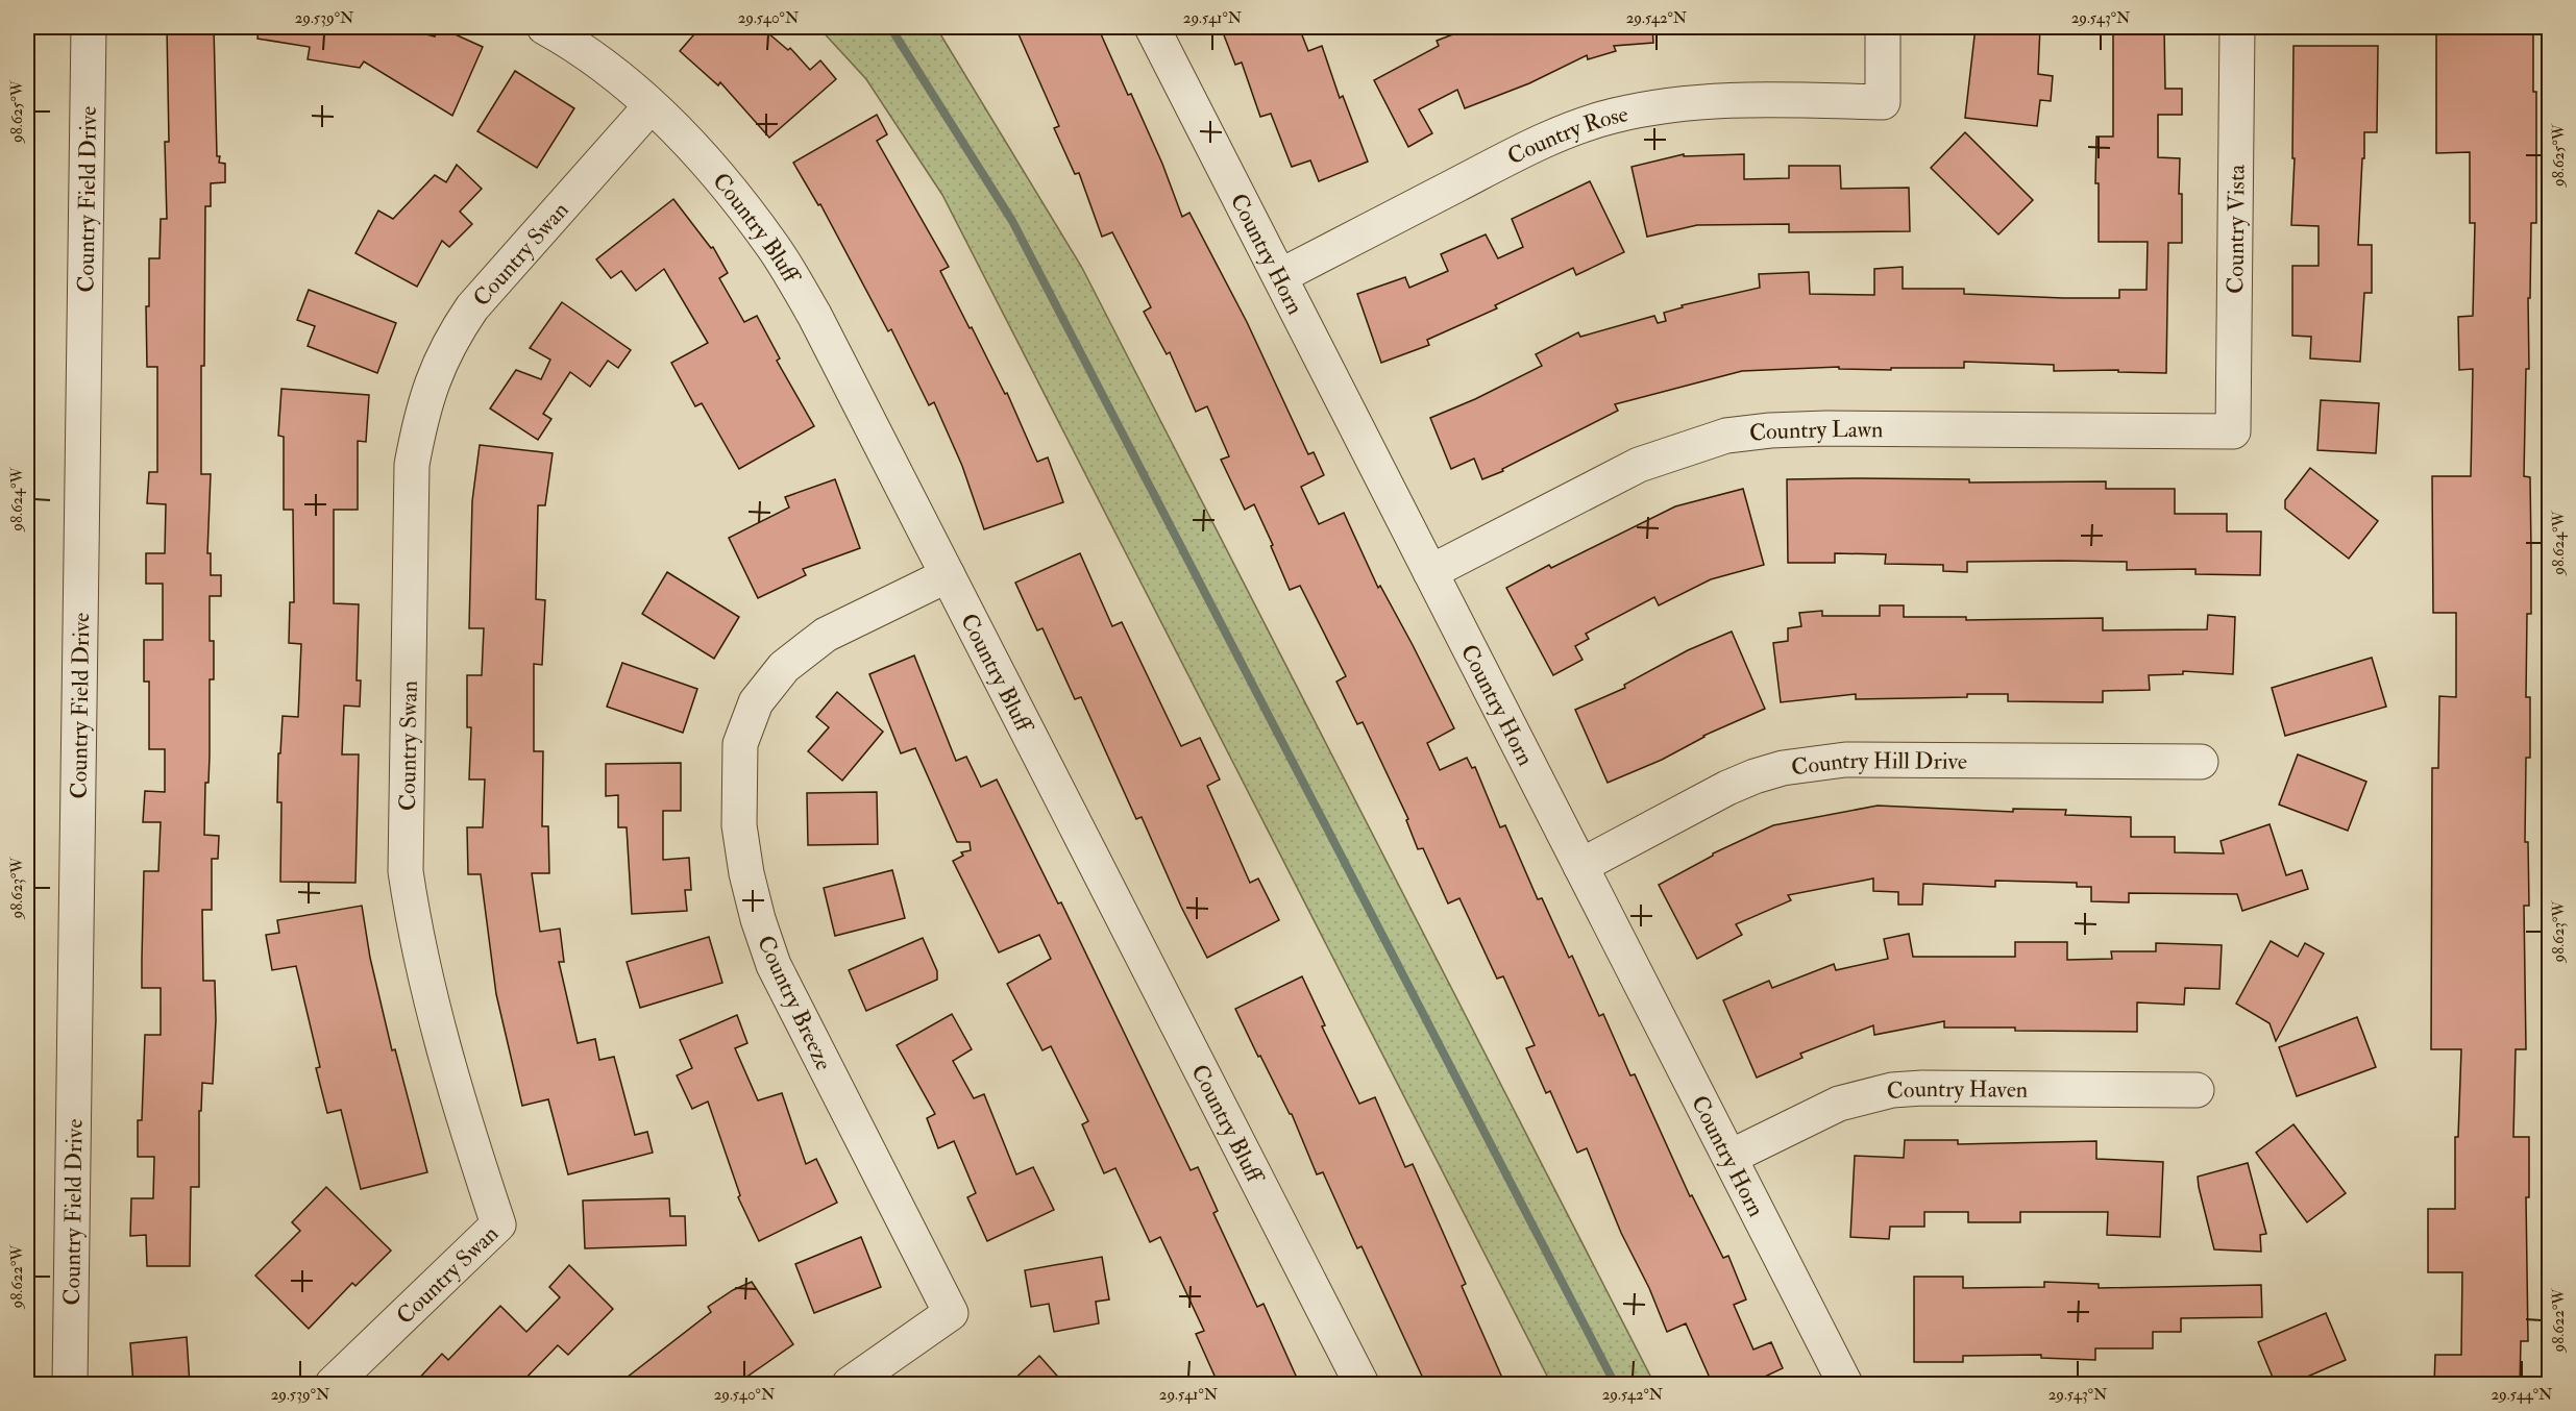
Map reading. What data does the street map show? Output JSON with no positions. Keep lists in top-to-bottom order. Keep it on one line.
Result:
{"streets":{"street":["Country Rose","Country Field Drive","Country Bluff","Country Vista","Country Swan","Country Horn","Country Lawn","Country Hill Drive","Country Breeze","Country Haven"]},"crossings":[["Country Rose","Country Horn"],["Country Bluff","Country Swan"],["Country Bluff","Country Breeze"],["Country Vista","Country Lawn"],["Country Horn","Country Lawn"],["Country Horn","Country Hill Drive"],["Country Horn","Country Haven"]],"coordinates":["29.539°N","29.540°N","29.541°N","29.542°N","29.543°N","98.625°W","98.624°W","98.623°W","98.622°W","29.544°N"]}
